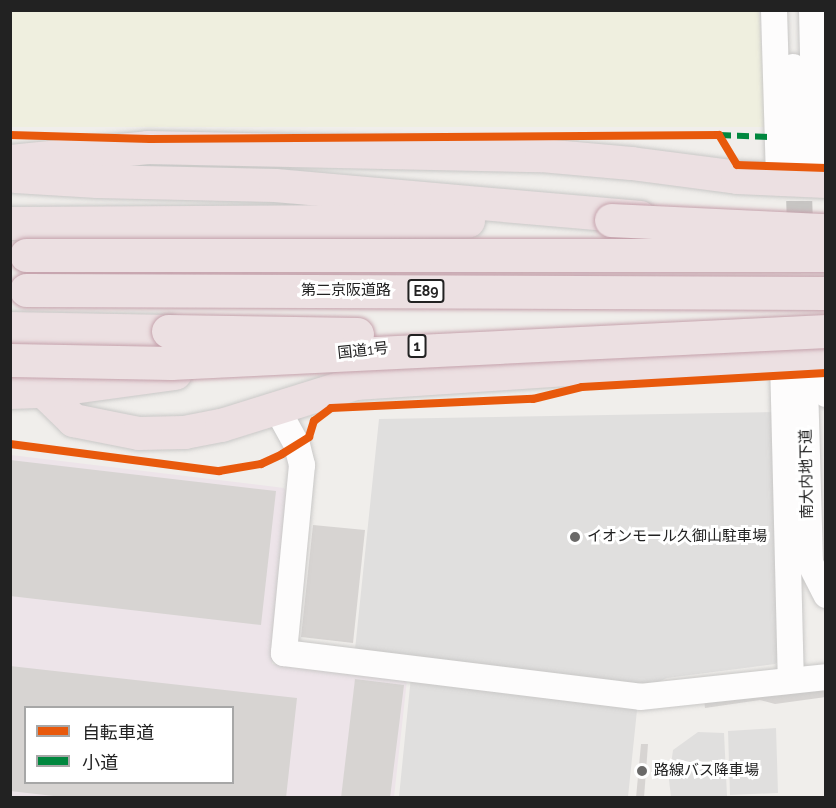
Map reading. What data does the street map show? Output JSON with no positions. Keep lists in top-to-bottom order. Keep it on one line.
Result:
{"streets":{"highway":["第二京阪道路","E89","1","国道1号"],"street":["南大内地下道"]},"places":["イオンモール久御山駐車場","路線バス降車場"],"legend":["自転車道","小道"]}
